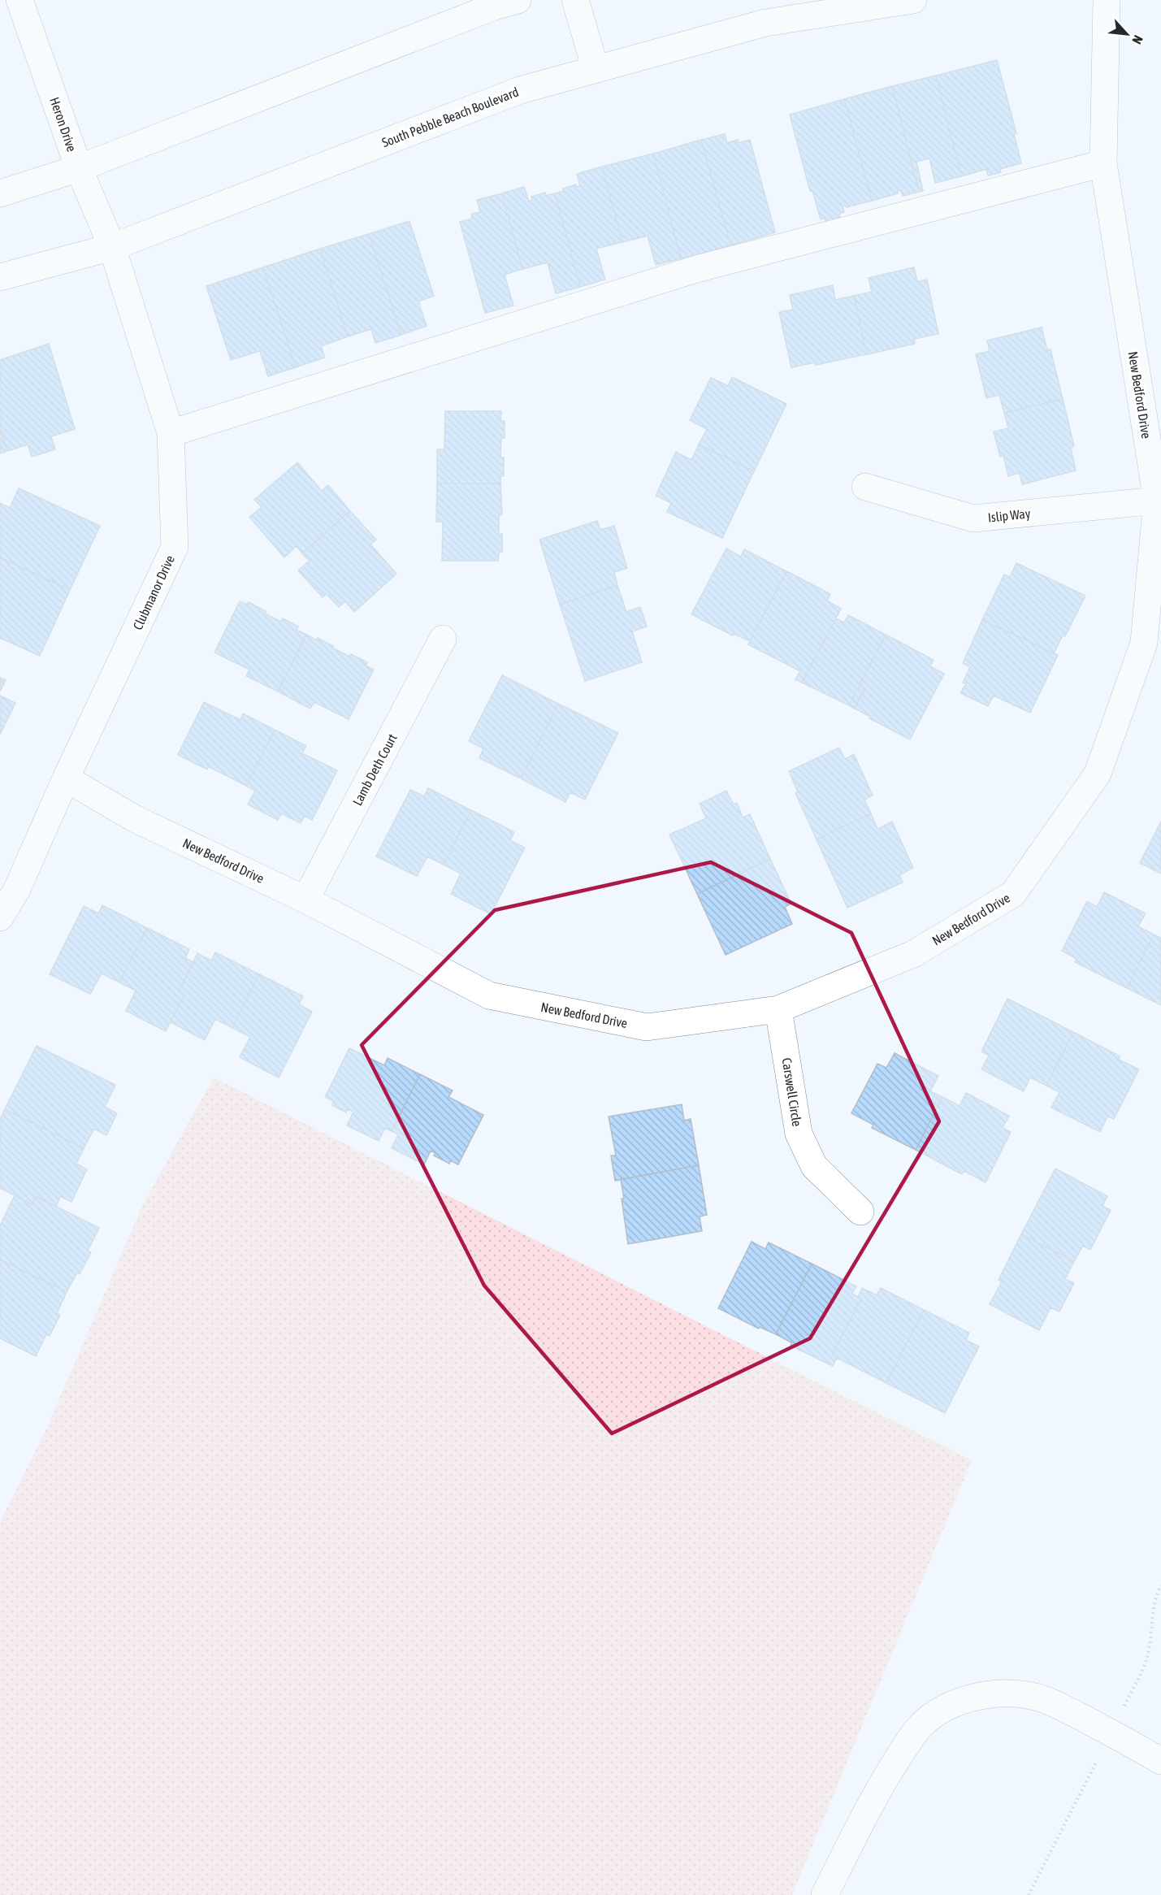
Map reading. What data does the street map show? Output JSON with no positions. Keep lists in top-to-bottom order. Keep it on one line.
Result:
{"streets":{"street":["South Pebble Beach Boulevard","Heron Drive","New Bedford Drive","Islip Way","Clubmanor Drive","Lamb Deth Court","Carswell Circle"]},"crossings":[["South Pebble Beach Boulevard","Heron Drive"],["South Pebble Beach Boulevard","Clubmanor Drive"],["Heron Drive","Clubmanor Drive"],["New Bedford Drive","Islip Way"],["New Bedford Drive","Clubmanor Drive"],["New Bedford Drive","Lamb Deth Court"],["New Bedford Drive","Carswell Circle"]],"north":"bottom right"}
